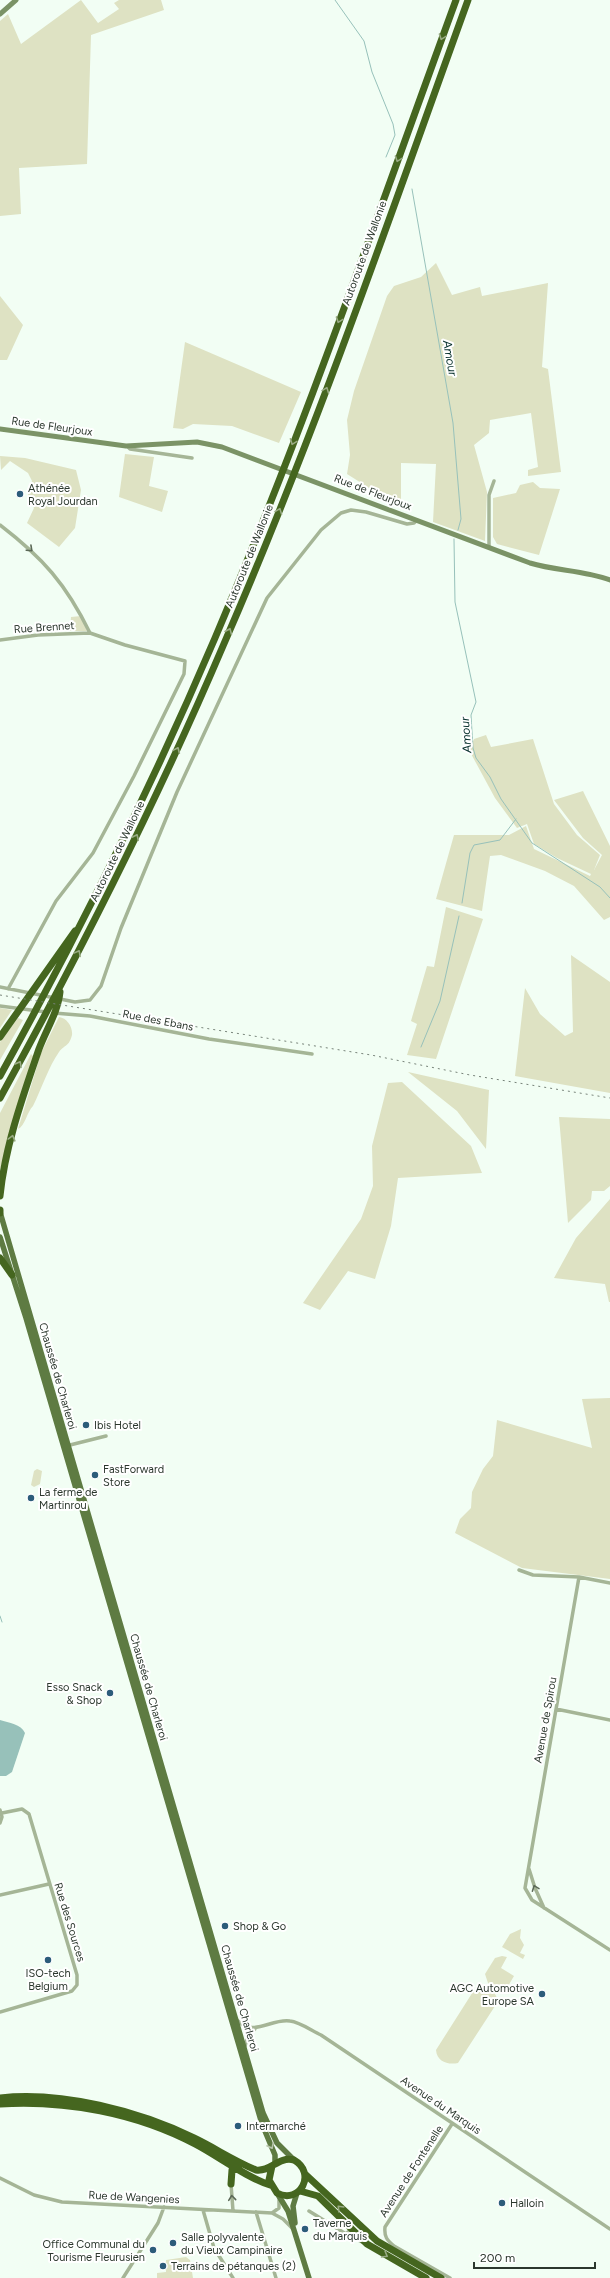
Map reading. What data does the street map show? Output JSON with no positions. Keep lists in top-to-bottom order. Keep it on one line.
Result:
{"streets":{"highway":["Autoroute de Wallonie"],"main road":["Chaussée de Charleroi"],"street":["Rue de Fleurjoux","Rue Brennet","Rue des Ebans","Avenue de Spirou","Rue des Sources","Avenue du Marquis","Avenue de Fontenelle","Rue de Wangenies"]},"crossings":[["Avenue du Marquis","Avenue de Fontenelle"]],"water":["Amour"],"places":["Athénée Royal Jourdan","Ibis Hotel","FastForward Store","La ferme de Martinrou","Esso Snack & Shop","Shop & Go","ISO-tech Belgium","AGC Automotive Europe SA","Intermarché","Halloin","Taverne du Marquis","Salle polyvalente du Vieux Campinaire","Office Communal du Tourisme Fleurusien","Terrains de pétanques (2)"],"scale_bar":"200 m"}
